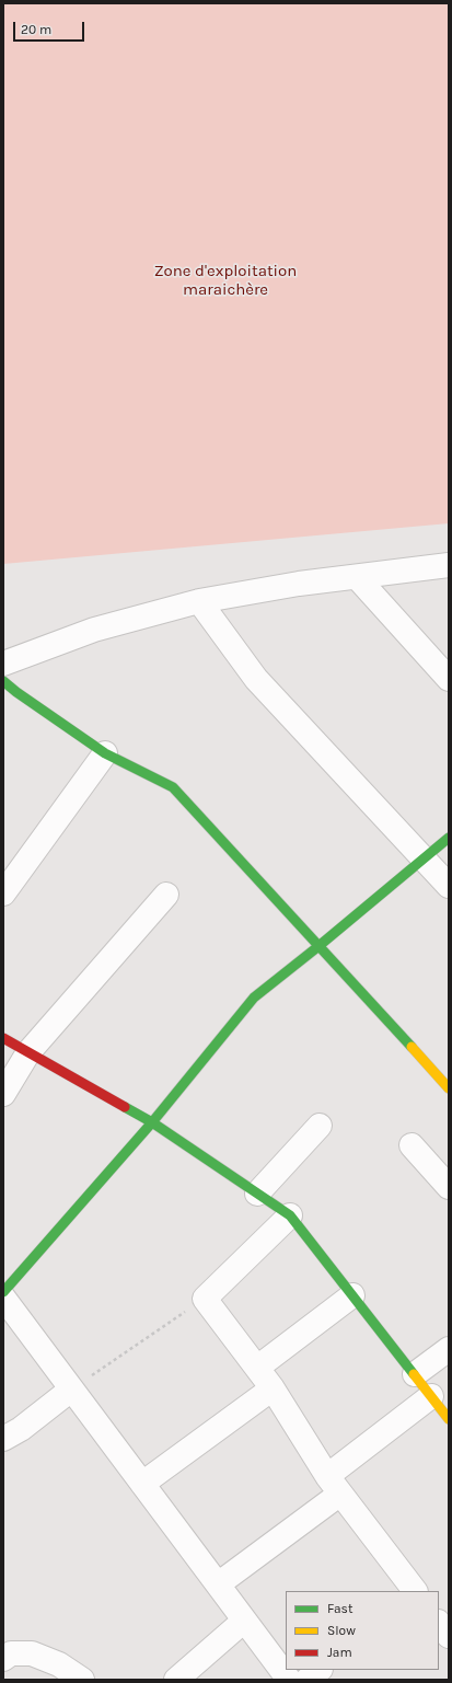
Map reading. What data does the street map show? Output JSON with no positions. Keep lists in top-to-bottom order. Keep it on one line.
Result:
{"parks":["Zone d'exploitation maraichère"],"legend":["Fast","Slow","Jam"],"scale_bar":"20 m"}
